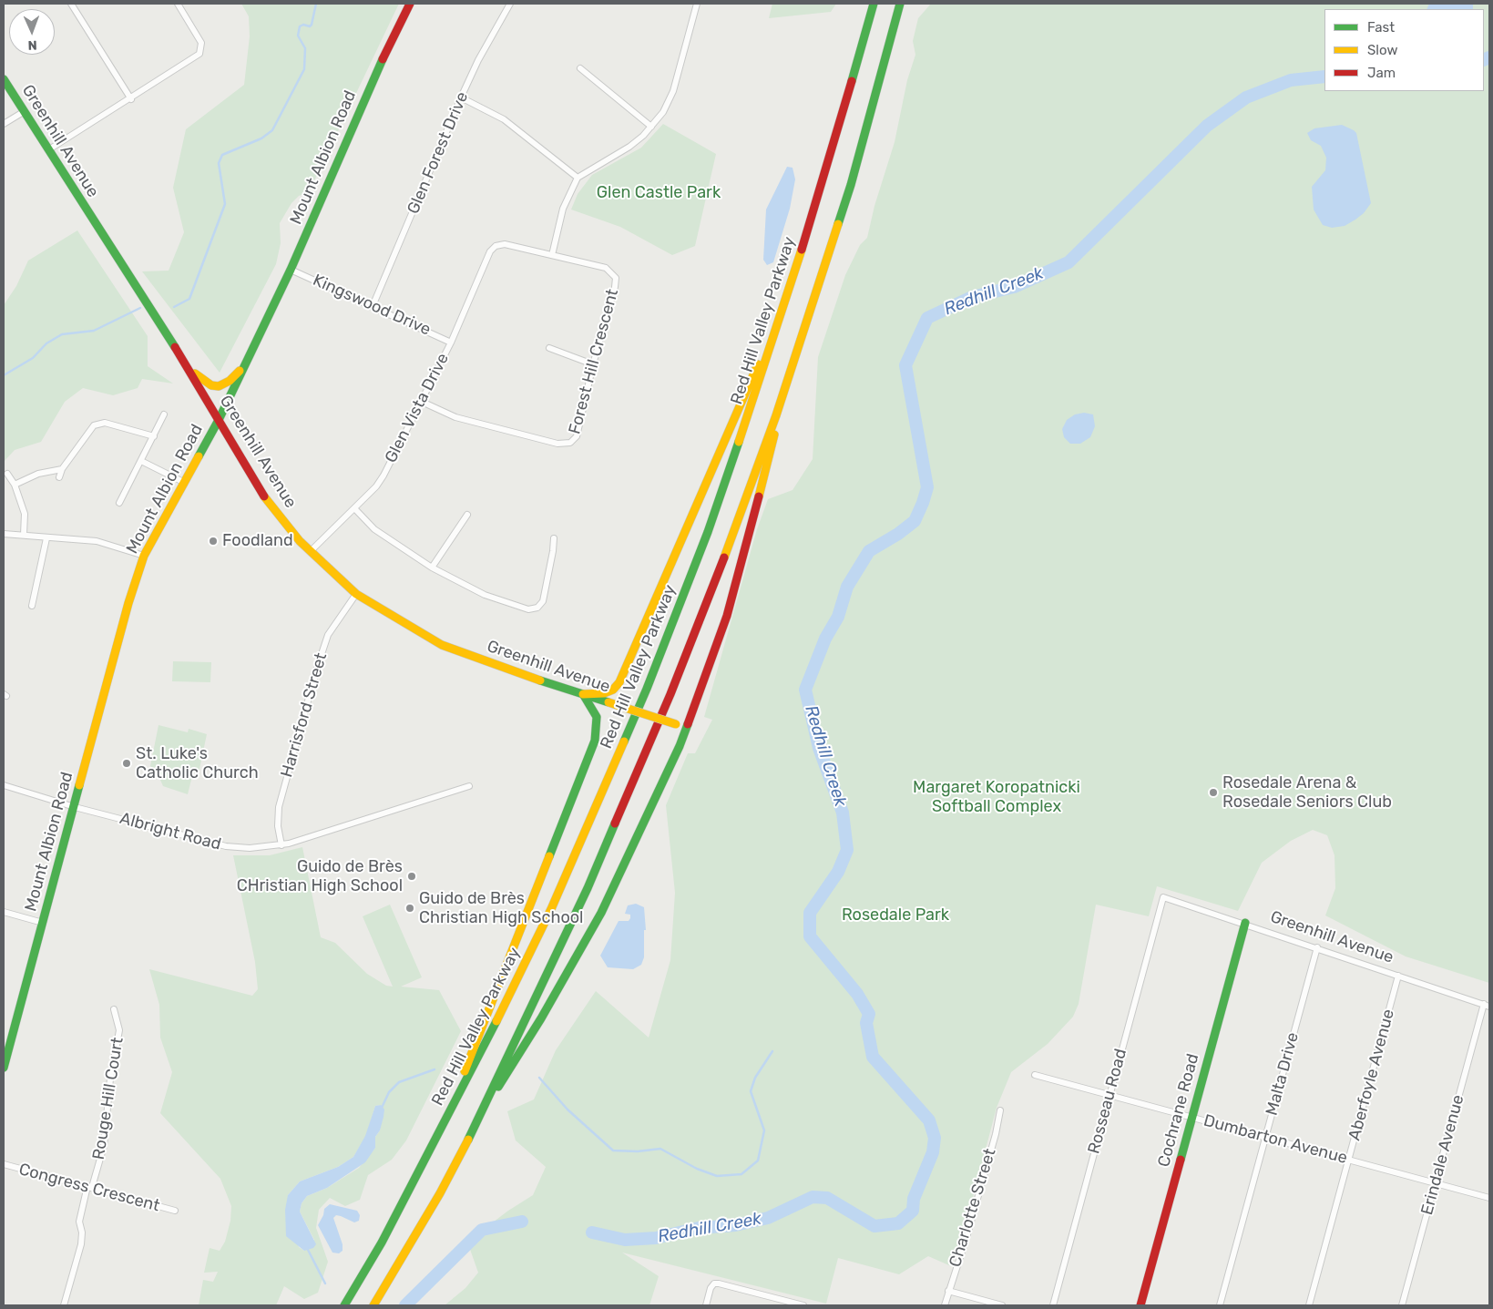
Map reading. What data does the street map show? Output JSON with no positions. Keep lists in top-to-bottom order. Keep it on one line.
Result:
{"streets":{"main road":["Greenhill Avenue","Mount Albion Road","Red Hill Valley Parkway","Cochrane Road"],"street":["Glen Forest Drive","Kingswood Drive","Forest Hill Crescent","Glen Vista Drive","Harrisford Street","Albright Road","Malta Drive","Aberfoyle Avenue","Rouge Hill Court","Rosseau Road","Dumbarton Avenue","Erindale Avenue","Congress Crescent","Charlotte Street"]},"crossings":[["Greenhill Avenue","Mount Albion Road"],["Greenhill Avenue","Glen Vista Drive"],["Greenhill Avenue","Harrisford Street"],["Greenhill Avenue","Malta Drive"],["Greenhill Avenue","Aberfoyle Avenue"],["Greenhill Avenue","Rosseau Road"],["Greenhill Avenue","Cochrane Road"],["Greenhill Avenue","Erindale Avenue"],["Glen Forest Drive","Kingswood Drive"],["Mount Albion Road","Kingswood Drive"],["Mount Albion Road","Albright Road"],["Kingswood Drive","Glen Vista Drive"],["Forest Hill Crescent","Glen Vista Drive"],["Harrisford Street","Albright Road"],["Malta Drive","Dumbarton Avenue"],["Aberfoyle Avenue","Dumbarton Avenue"],["Rouge Hill Court","Congress Crescent"],["Rosseau Road","Dumbarton Avenue"],["Cochrane Road","Dumbarton Avenue"],["Dumbarton Avenue","Erindale Avenue"]],"water":["Redhill Creek"],"parks":["Glen Castle Park","Margaret Koropatnicki Softball Complex","Rosedale Park"],"places":["Foodland","St. Luke's Catholic Church","Rosedale Arena & Rosedale Seniors Club","Guido de Brès CHristian High School","Guido de Brès Christian High School"],"legend":["Fast","Slow","Jam"],"north":"bottom"}
